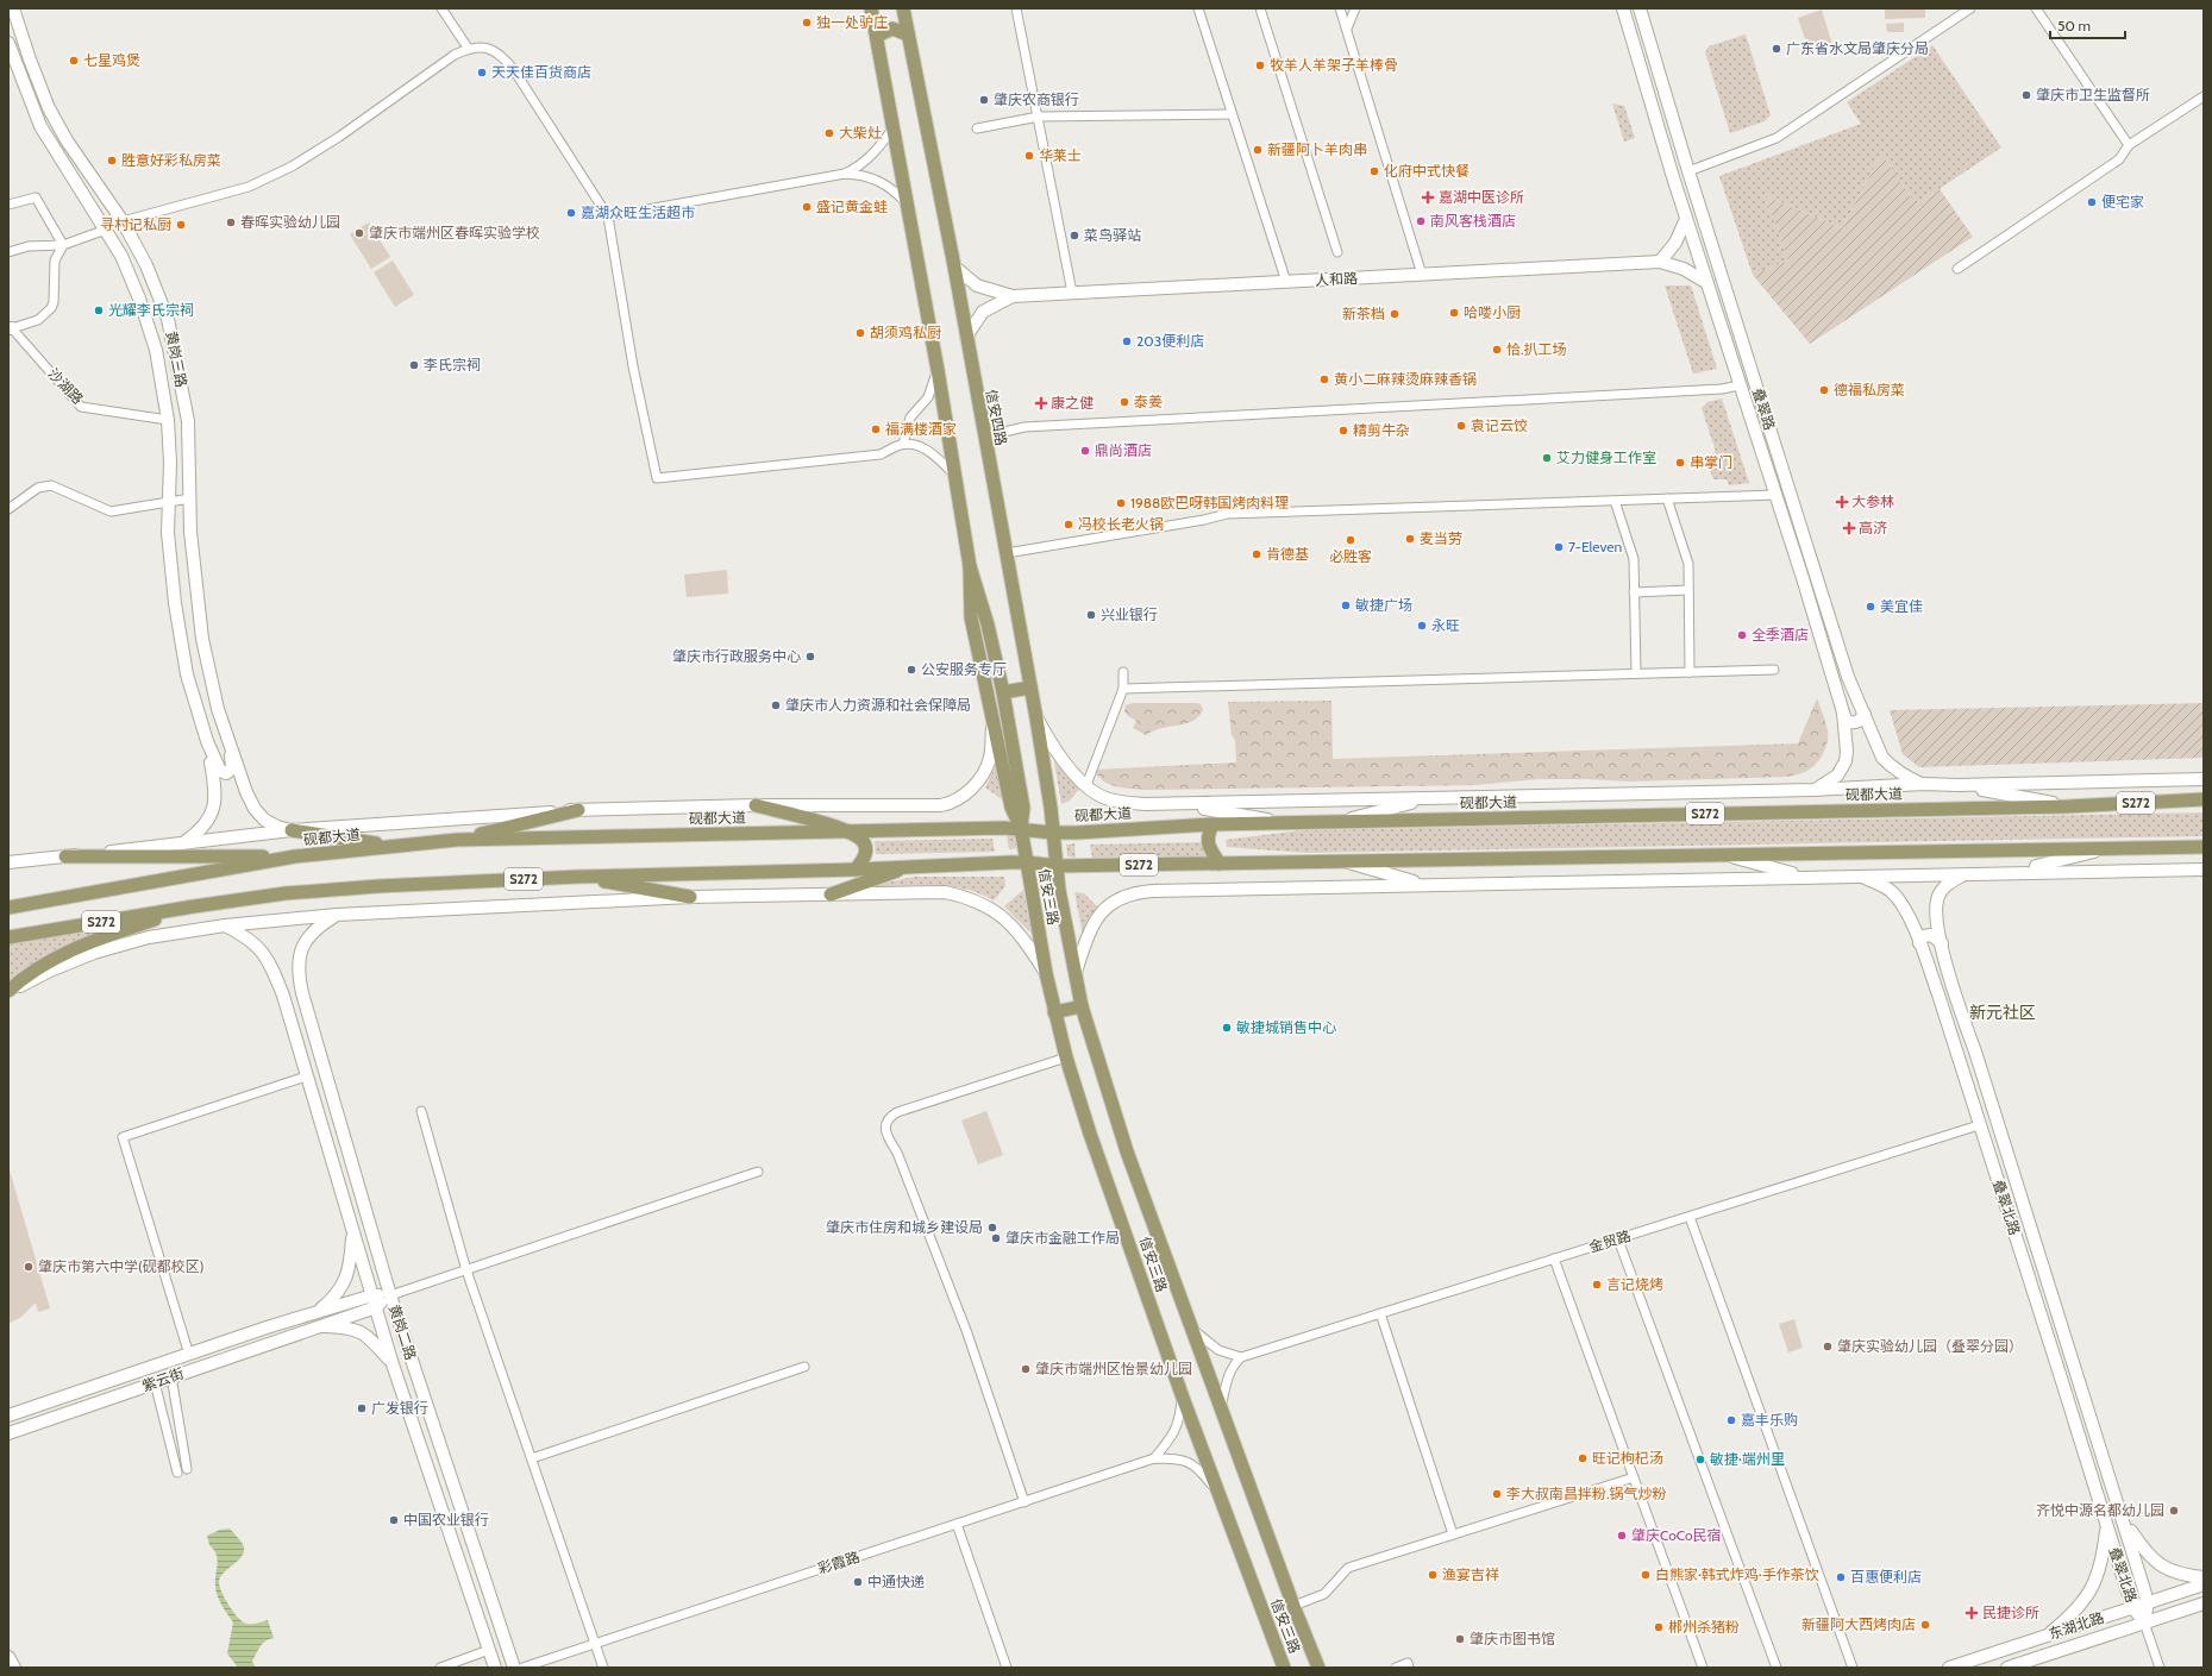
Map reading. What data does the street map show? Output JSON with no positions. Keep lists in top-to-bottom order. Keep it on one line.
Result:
{"streets":{"main road":["人和路","黄岗三路","叠翠路","信安四路","砚都大道","S272","信安三路","叠翠北路","黄岗二路","紫云街","东湖北路"],"street":["沙湖路","金贸路","彩霞路"]},"crossings":[["人和路","叠翠路"],["黄岗三路","沙湖路"],["叠翠路","砚都大道"],["信安四路","砚都大道"],["信安四路","信安三路"],["砚都大道","信安三路"],["S272","信安三路"],["叠翠北路","金贸路"],["叠翠北路","东湖北路"],["黄岗二路","紫云街"]],"districts":["新元社区"],"places":{"other":["独一处驴庄","广东省水文局肇庆分局","七星鸡煲","牧羊人羊架子羊棒骨","天天佳百货商店","肇庆市卫生监督所","肇庆农商银行","大柴灶","新疆阿卜羊肉串","华莱士","胜意好彩私房菜","化府中式快餐","便宅家","盛记黄金蛙","嘉湖众旺生活超市","南风客栈酒店","春晖实验幼儿园","寻村记私厨","肇庆市端州区春晖实验学校","菜鸟驿站","光耀李氏宗祠","哈喽小厨","新茶档","胡须鸡私厨","203便利店","恰.扒工场","李氏宗祠","黄小二麻辣烫麻辣香锅","德福私房菜","泰姜","袁记云饺","福满楼酒家","精剪牛杂","鼎尚酒店","艾力健身工作室","串掌门","1988欧巴呀韩国烤肉料理","冯校长老火锅","麦当劳","必胜客","7-Eleven","肯德基","敏捷广场","美宜佳","兴业银行","永旺","全季酒店","肇庆市行政服务中心","公安服务专厅","肇庆市人力资源和社会保障局","敏捷城销售中心","肇庆市住房和城乡建设局","肇庆市金融工作局","肇庆市第六中学(砚都校区)","言记烧烤","肇庆实验幼儿园（叠翠分园）","肇庆市端州区怡景幼儿园","广发银行","嘉丰乐购","旺记枸杞汤","敏捷·端州里","李大叔南昌拌粉.锅气炒粉","齐悦中源名都幼儿园","中国农业银行","肇庆CoCo民宿","渔宴吉祥","白熊家·韩式炸鸡·手作茶饮","百惠便利店","中通快递","新疆阿大西烤肉店","郴州杀猪粉","肇庆市图书馆"],"health":["嘉湖中医诊所","康之健","大参林","高济","民捷诊所"]},"scale_bar":"50 m"}
